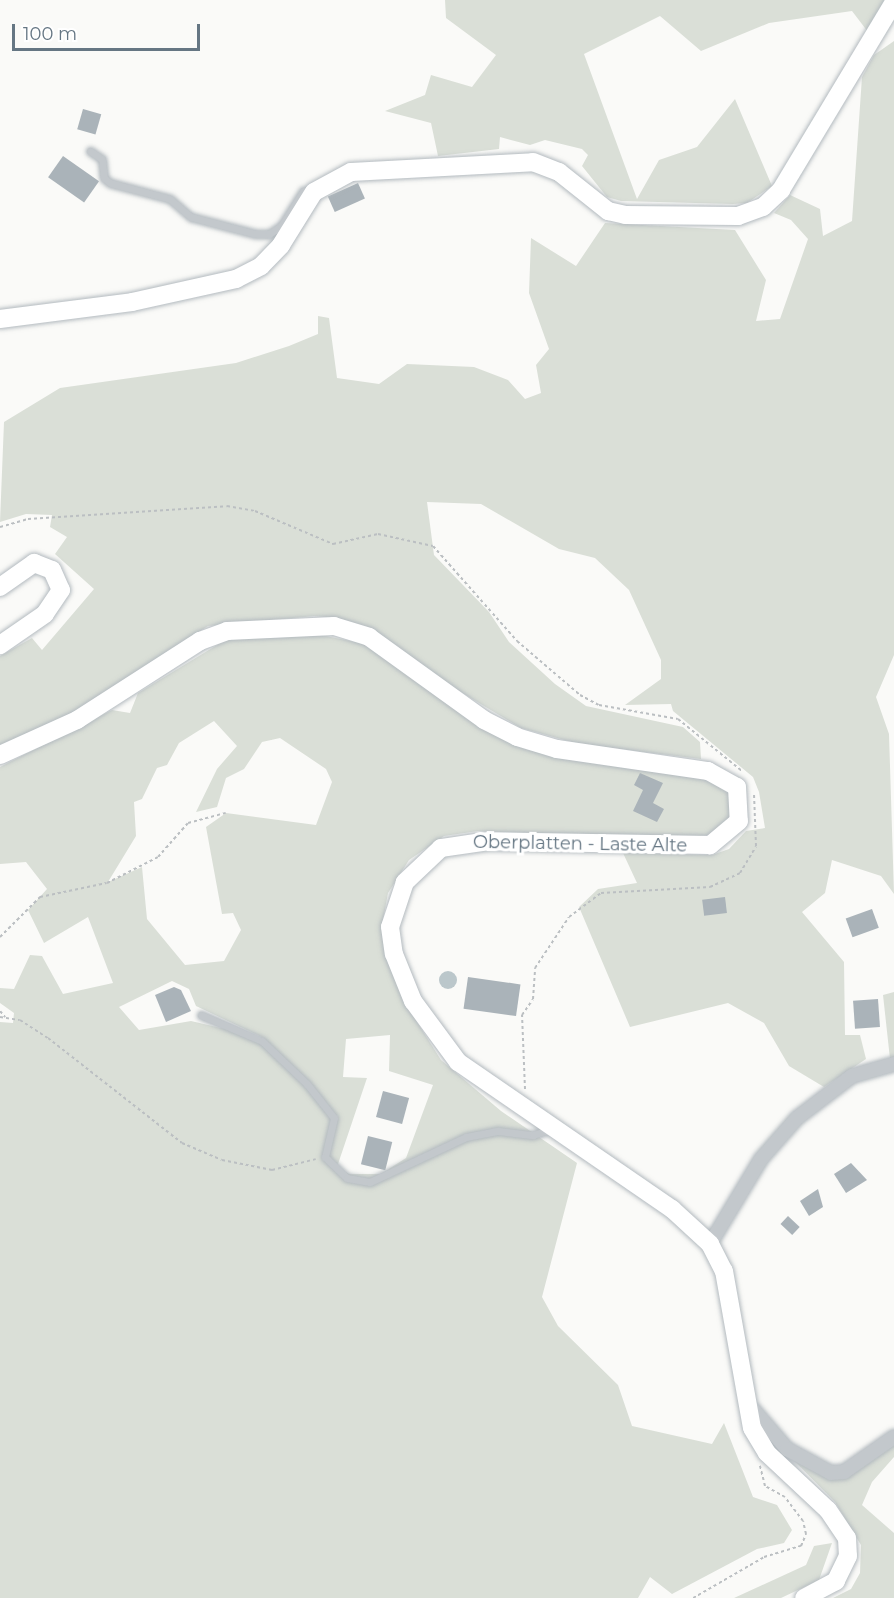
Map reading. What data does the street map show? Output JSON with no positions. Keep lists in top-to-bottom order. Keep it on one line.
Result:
{"streets":{"main road":["Oberplatten - Laste Alte"]},"scale_bar":"100 m"}
